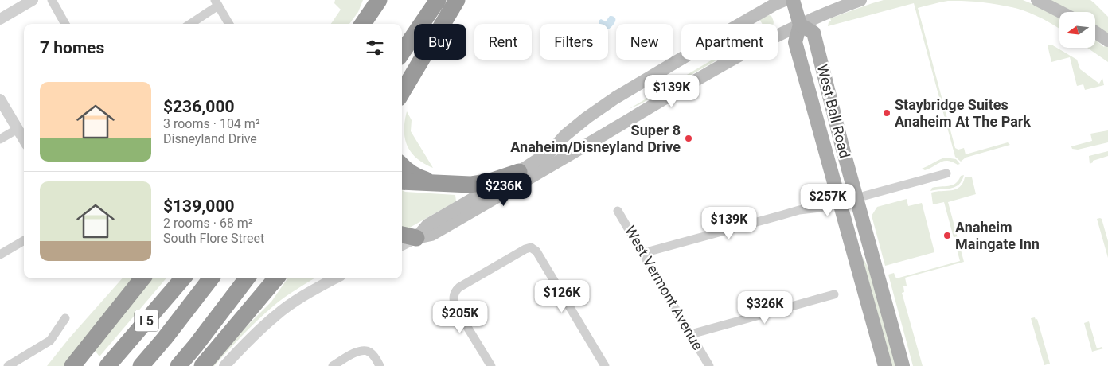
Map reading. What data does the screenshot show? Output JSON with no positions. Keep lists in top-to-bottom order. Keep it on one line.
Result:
{"streets":{"highway":["I 5"],"main road":["West Ball Road"],"street":["West Vermont Avenue"]},"places":["Staybridge Suites Anaheim At The Park","Super 8 Anaheim/Disneyland Drive","Anaheim Maingate Inn"],"north":"left","page":{"chip":["Buy","Rent","Filters","New","Apartment"],"heading":"7 homes","list":[{"name":"$236,000","note":"3 rooms · 104 m² · Disneyland Drive"},{"name":"$139,000","note":"2 rooms · 68 m² · South Flore Street"}],"price":["$139K","$236K","$257K","$139K","$126K","$326K","$205K"]}}
